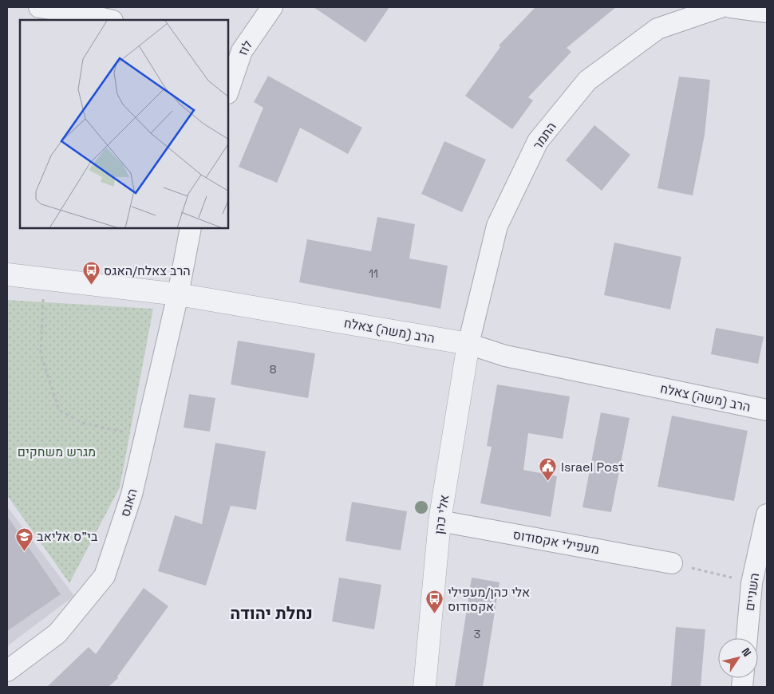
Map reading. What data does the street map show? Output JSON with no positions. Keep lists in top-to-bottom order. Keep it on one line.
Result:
{"streets":{"street":["לוז","התמר","הרב (משה) צאלח","האגס","אלי כהן","מעפילי אקסודוס","השניים"]},"crossings":[["התמר","הרב (משה) צאלח"],["התמר","אלי כהן"],["הרב (משה) צאלח","האגס"],["הרב (משה) צאלח","אלי כהן"],["אלי כהן","מעפילי אקסודוס"]],"districts":["נחלת יהודה"],"parks":["מגרש משחקים"],"places":{"bus stop":["הרב צאלח/האגס","אלי כהן/מעפילי אקסודוס"],"public building":["Israel Post"],"school or university":["בי\"ס אליאב"]},"house_numbers":["11","8","3"],"north":"top right"}
